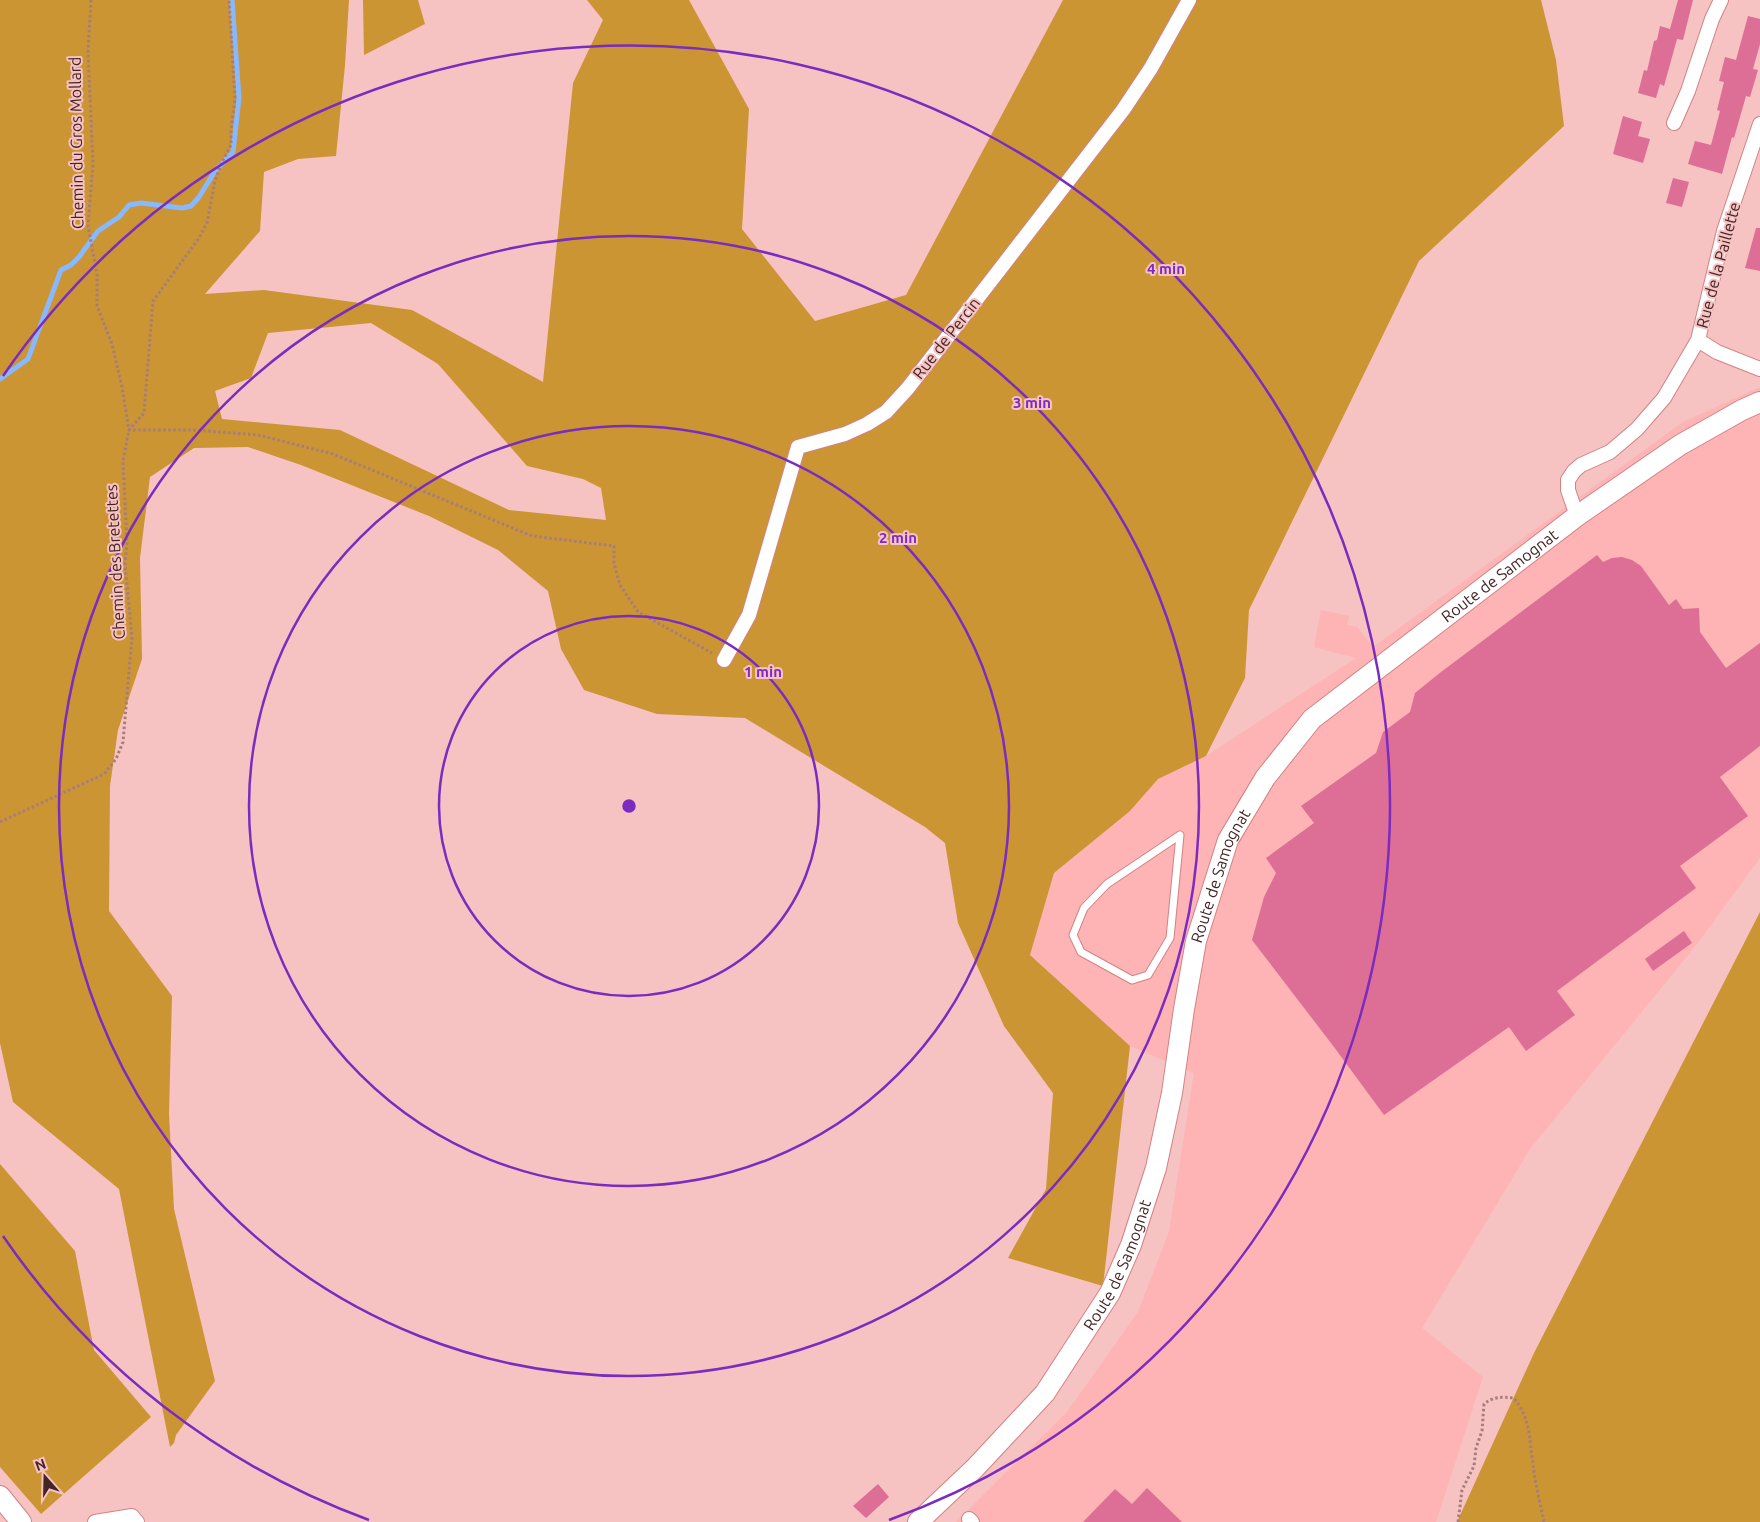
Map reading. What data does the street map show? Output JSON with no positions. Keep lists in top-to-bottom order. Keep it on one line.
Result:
{"streets":{"main road":["Route de Samognat"],"street":["Rue de la Paillette","Rue de Percin"],"path":["Chemin du Gros Mollard","Chemin des Bretettes"]},"crossings":[["Chemin du Gros Mollard","Chemin des Bretettes"]],"north":"top","rings":["4 min","3 min","2 min","1 min"]}
